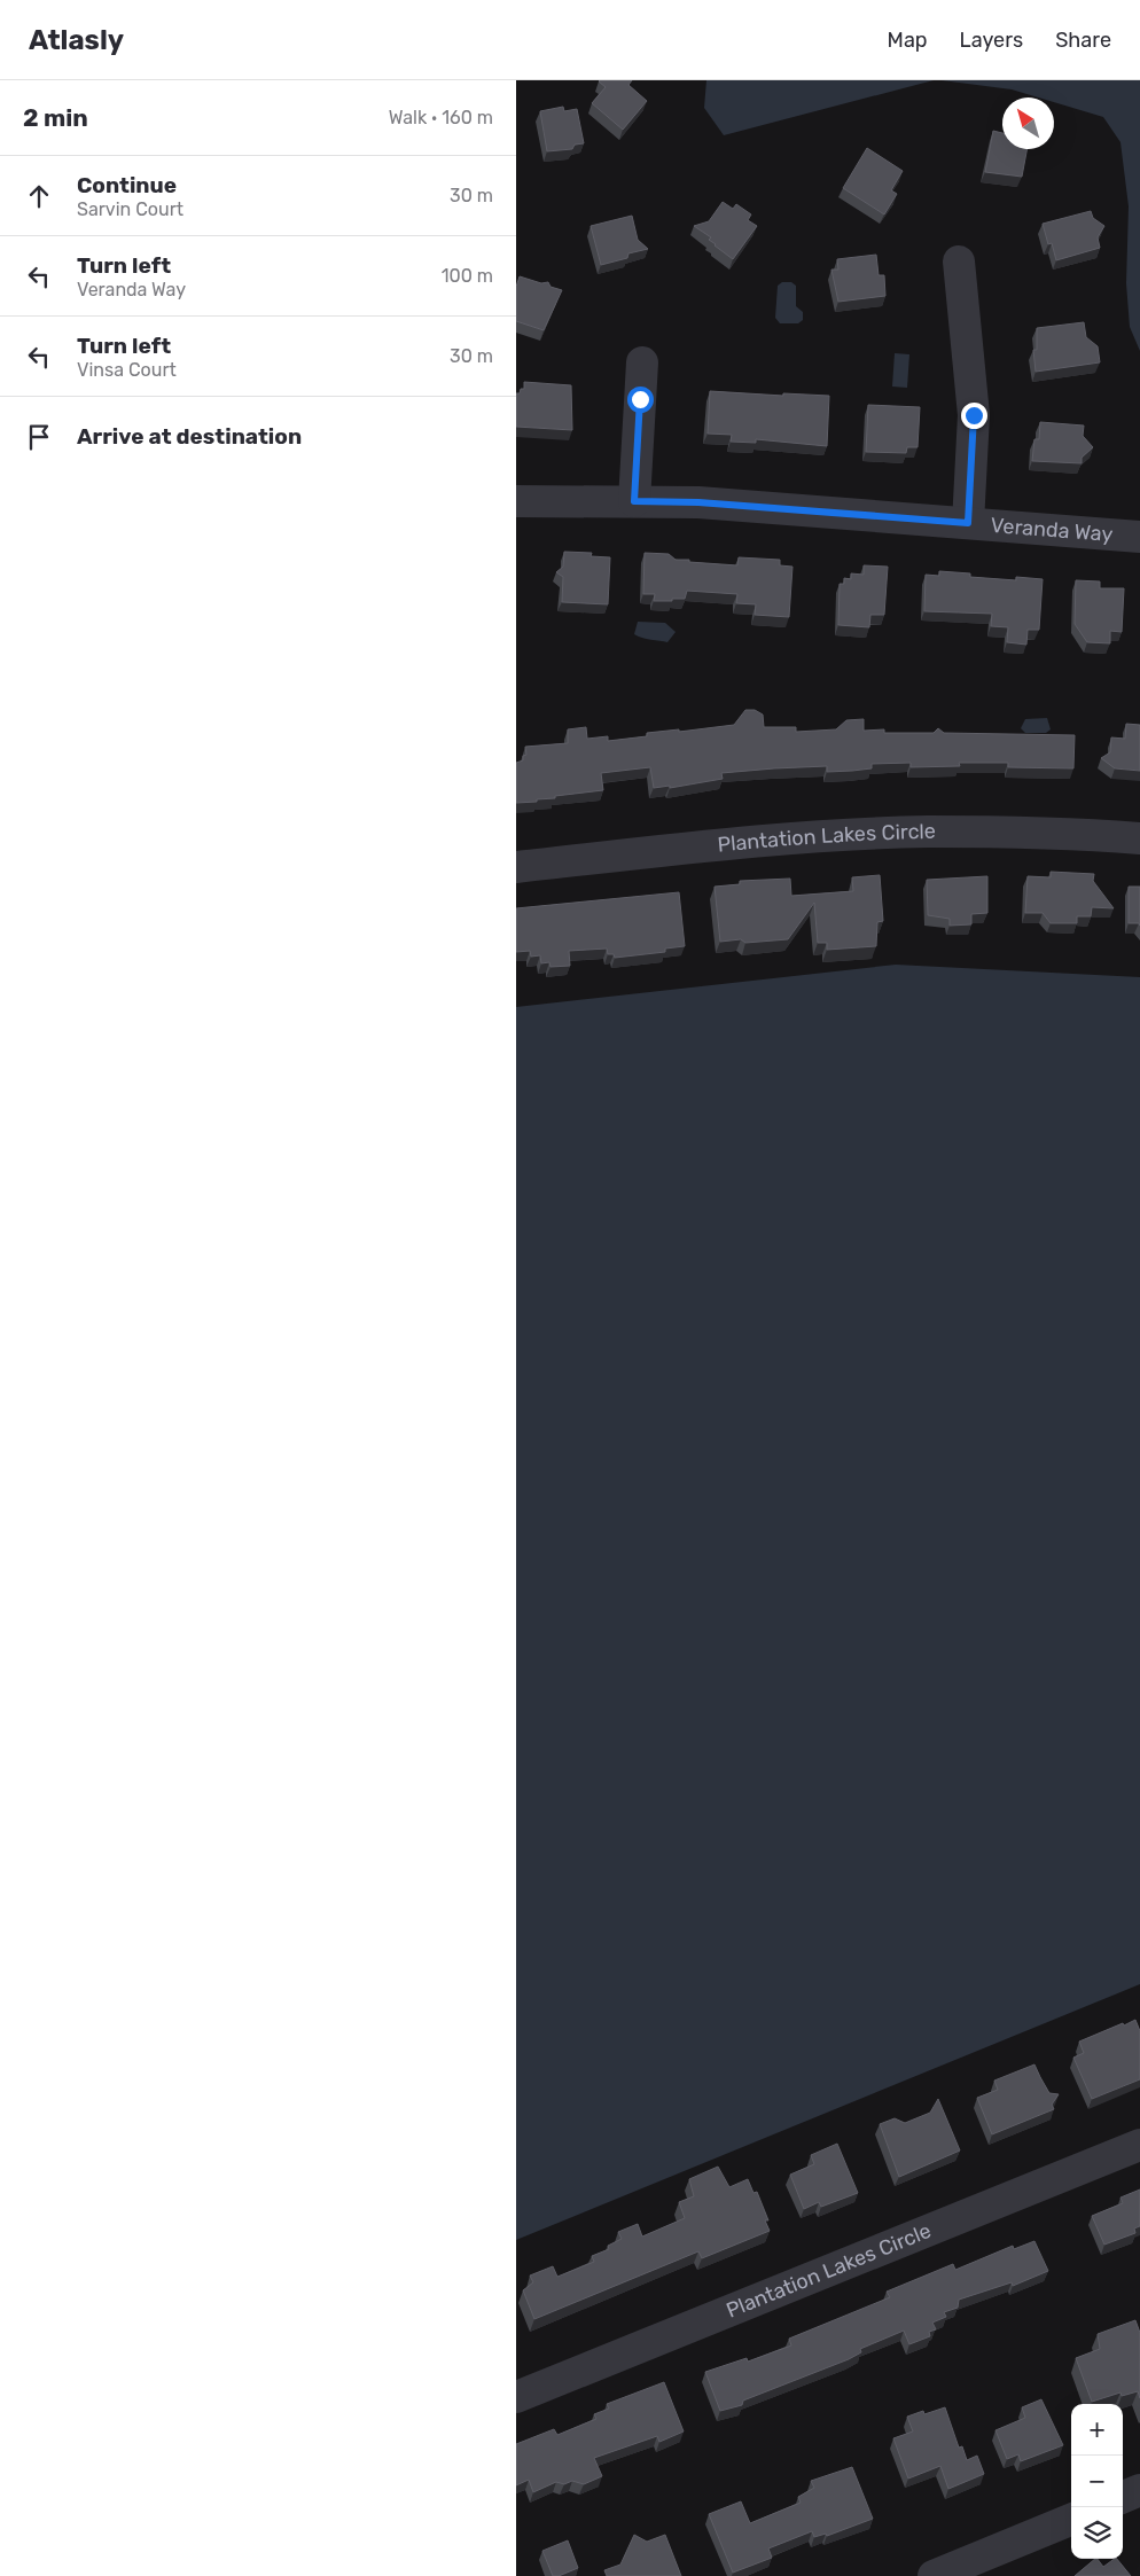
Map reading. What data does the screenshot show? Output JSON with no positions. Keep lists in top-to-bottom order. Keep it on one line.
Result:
{"streets":{"street":["Veranda Way","Plantation Lakes Circle"]},"north":"top left","page":{"header":"Atlasly","nav":["Map","Layers","Share"],"heading":["2 min","Walk · 160 m"],"list":[["Continue","Sarvin Court","30 m"],["Turn left","Veranda Way","100 m"],["Turn left","Vinsa Court","30 m"],"Arrive at destination"],"map_buttons":["+","−"]}}
